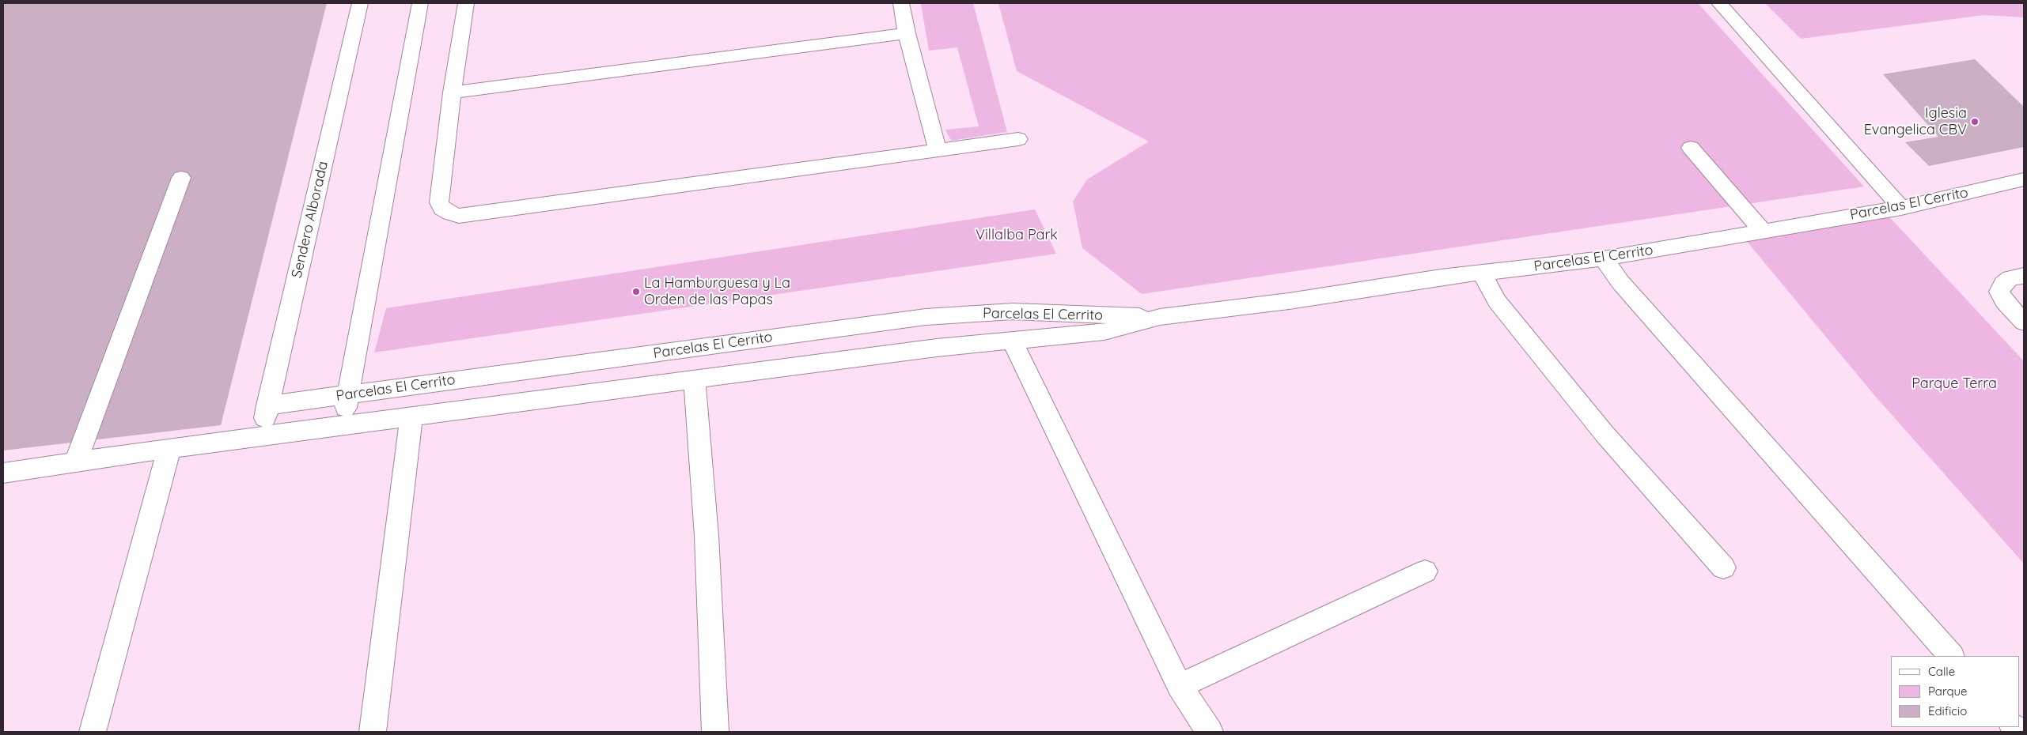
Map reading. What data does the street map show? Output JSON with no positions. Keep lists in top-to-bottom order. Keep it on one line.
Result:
{"streets":{"street":["Parcelas El Cerrito","Sendero Alborada"]},"crossings":[["Parcelas El Cerrito","Sendero Alborada"]],"parks":["Villalba Park","Parque Terra"],"places":["Iglesia Evangelica CBV","La Hamburguesa y La Orden de las Papas"],"legend":["Calle","Parque","Edificio"]}
